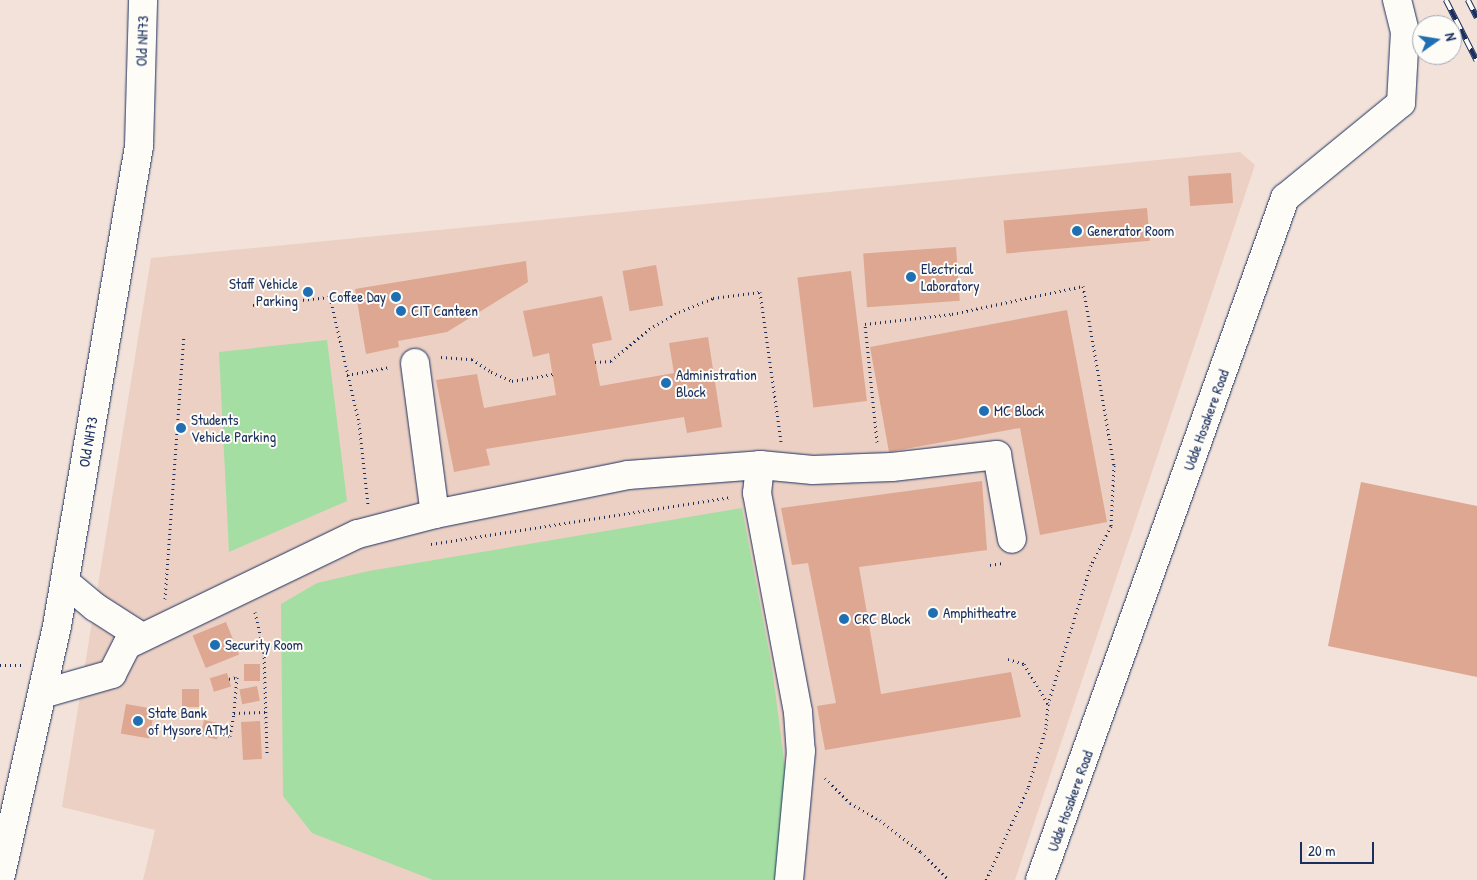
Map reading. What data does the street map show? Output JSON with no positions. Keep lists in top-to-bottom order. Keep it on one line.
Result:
{"streets":{"street":["Old NH73","Udde Hosakere Road"]},"places":["Generator Room","Electrical Laboratory","Staff Vehicle Parking","Coffee Day","CIT Canteen","Administration Block","MC Block","Students Vehicle Parking","Amphitheatre","CRC Block","Security Room","State Bank of Mysore ATM"],"scale_bar":"20 m","north":"right"}
